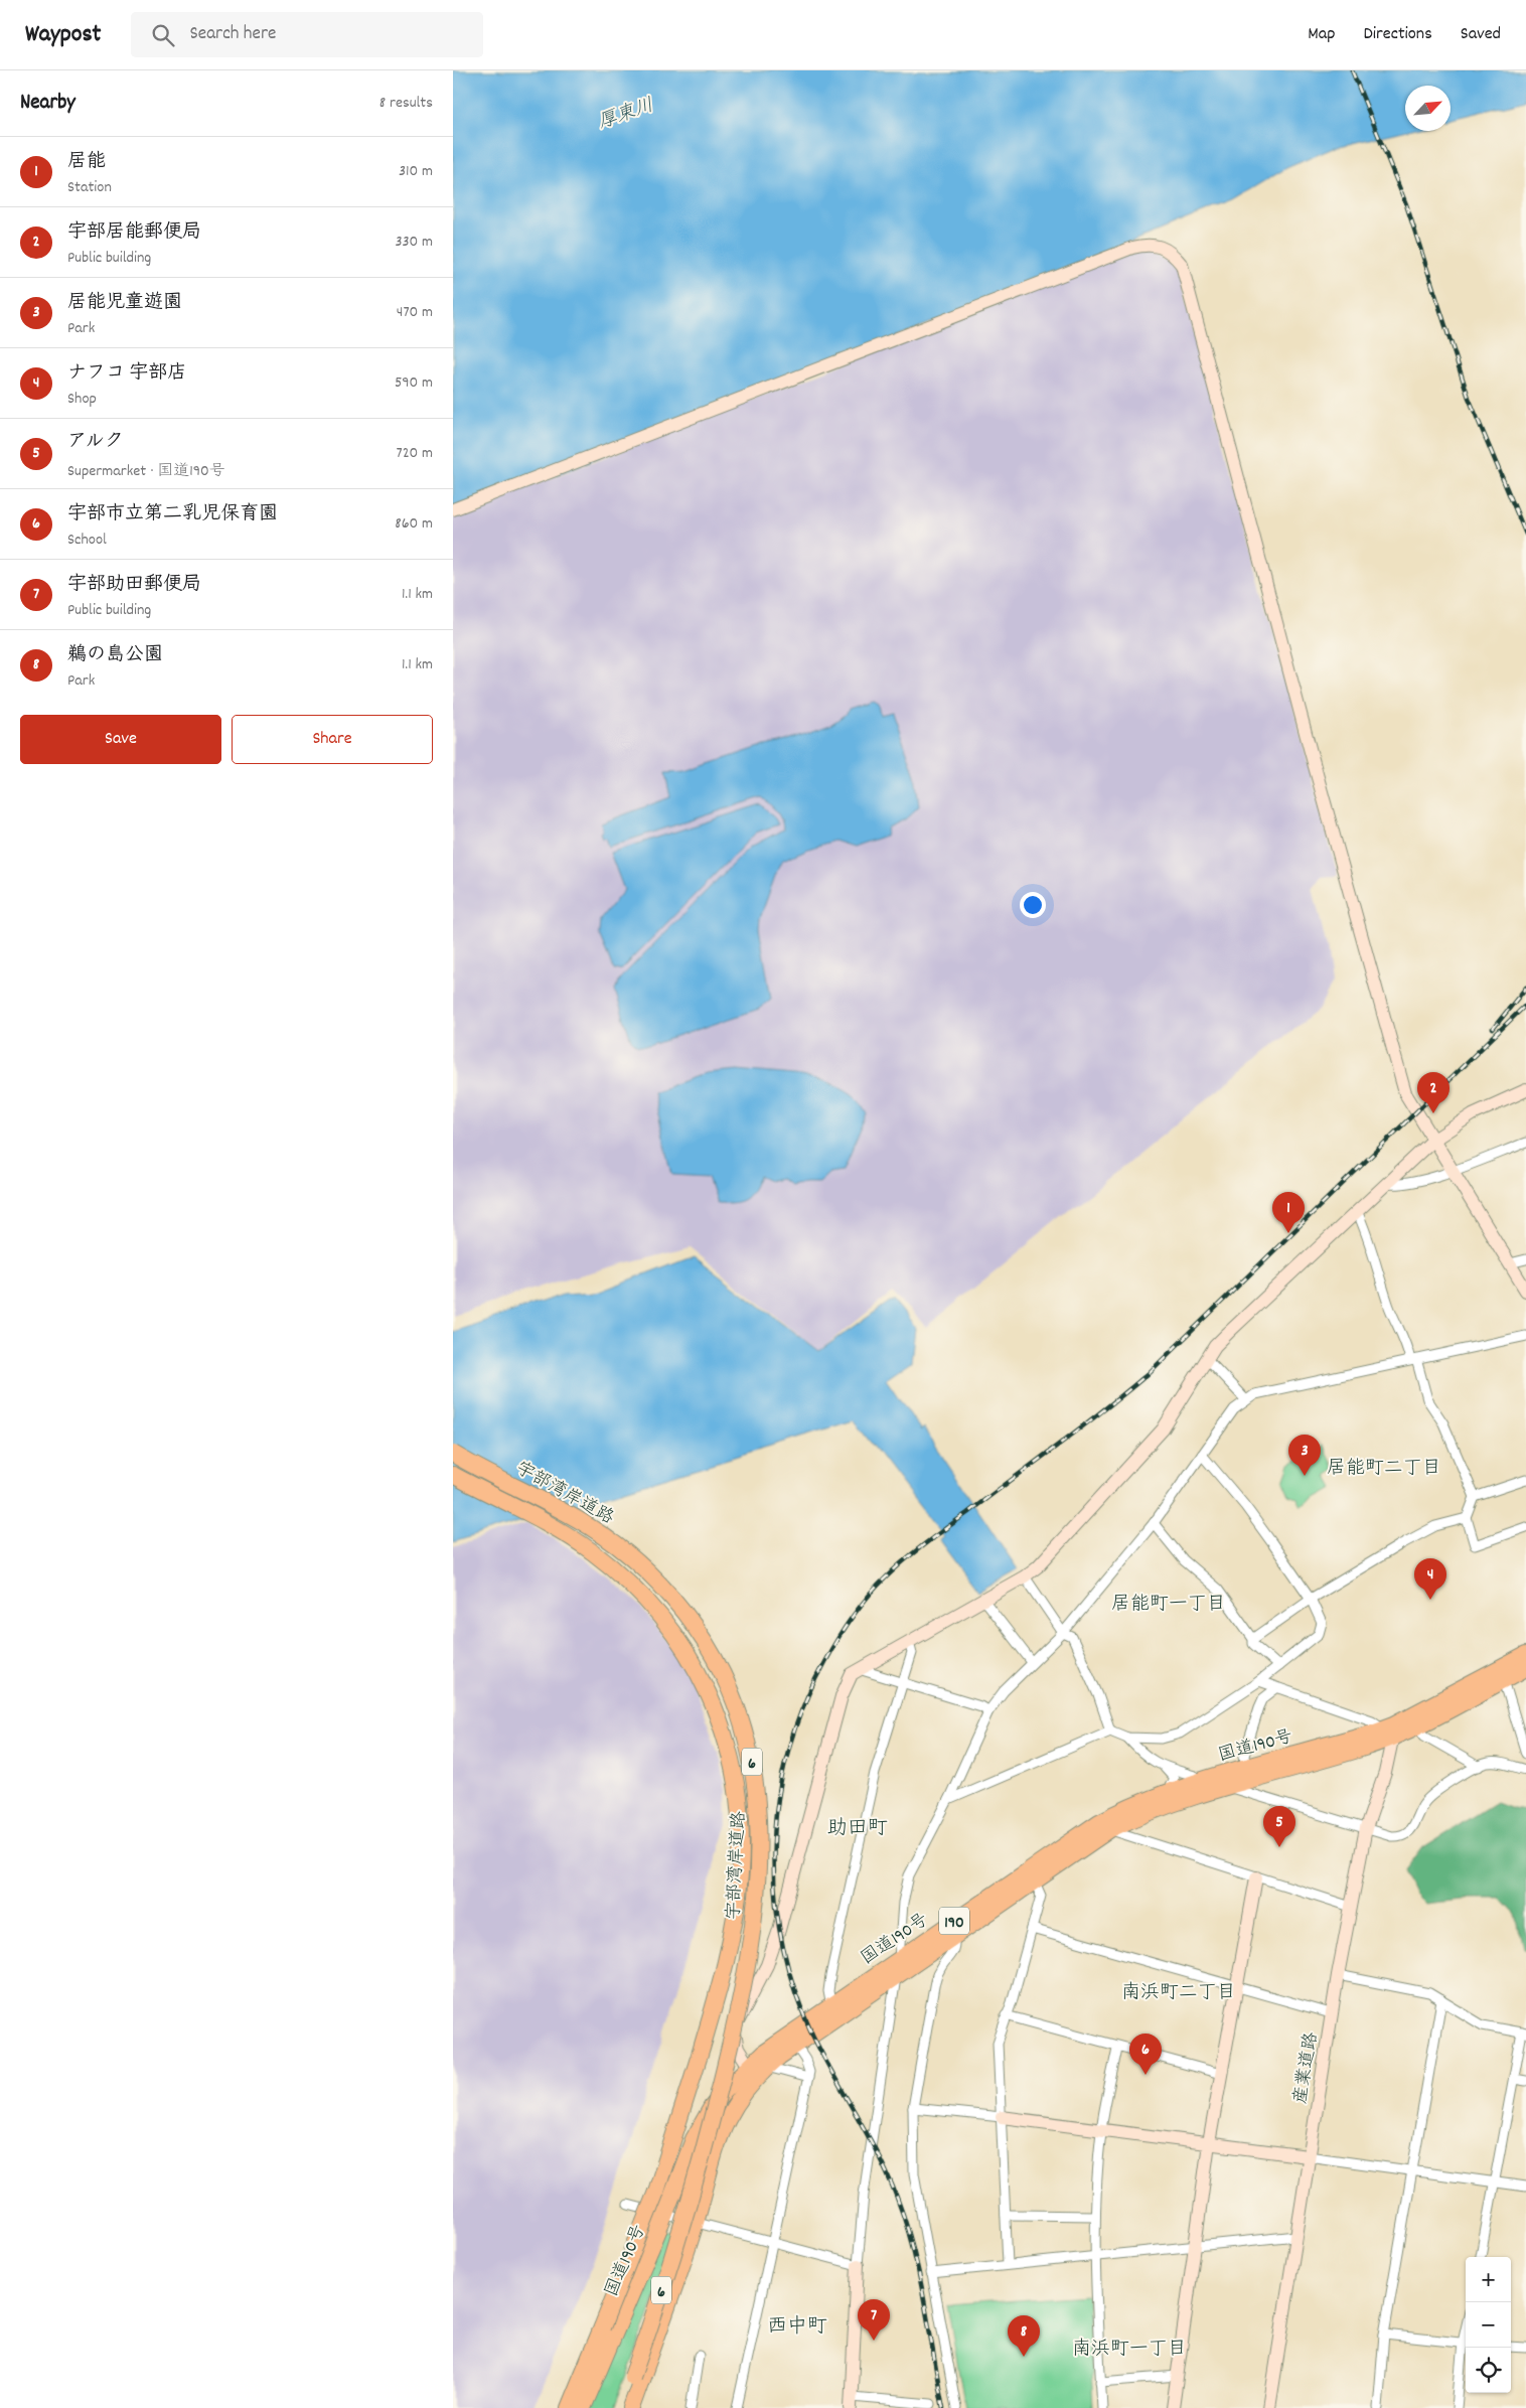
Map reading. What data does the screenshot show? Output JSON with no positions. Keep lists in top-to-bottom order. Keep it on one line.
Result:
{"streets":{"highway":["宇部湾岸道路","国道190号","6","190"],"street":["産業道路"]},"crossings":[["国道190号","産業道路"]],"districts":["居能町二丁目","居能町一丁目","助田町","南浜町二丁目","西中町","南浜町一丁目"],"water":["厚東川"],"north":"top right","page":{"header":"Waypost","search":"Search here","nav":["Map","Directions","Saved"],"heading":["Nearby","8 results"],"list":[{"mark":"1","name":"居能","note":"Station","value":"310 m"},{"mark":"2","name":"宇部居能郵便局","note":"Public building","value":"330 m"},{"mark":"3","name":"居能児童遊園","note":"Park","value":"470 m"},{"mark":"4","name":"ナフコ 宇部店","note":"Shop","value":"590 m"},{"mark":"5","name":"アルク","note":"Supermarket · 国道190号","value":"720 m"},{"mark":"6","name":"宇部市立第二乳児保育園","note":"School","value":"860 m"},{"mark":"7","name":"宇部助田郵便局","note":"Public building","value":"1.1 km"},{"mark":"8","name":"鵜の島公園","note":"Park","value":"1.1 km"}],"buttons":["Save","Share"],"pins":["2","1","3","4","5","6","7","8"],"map_buttons":["+","−"]}}
